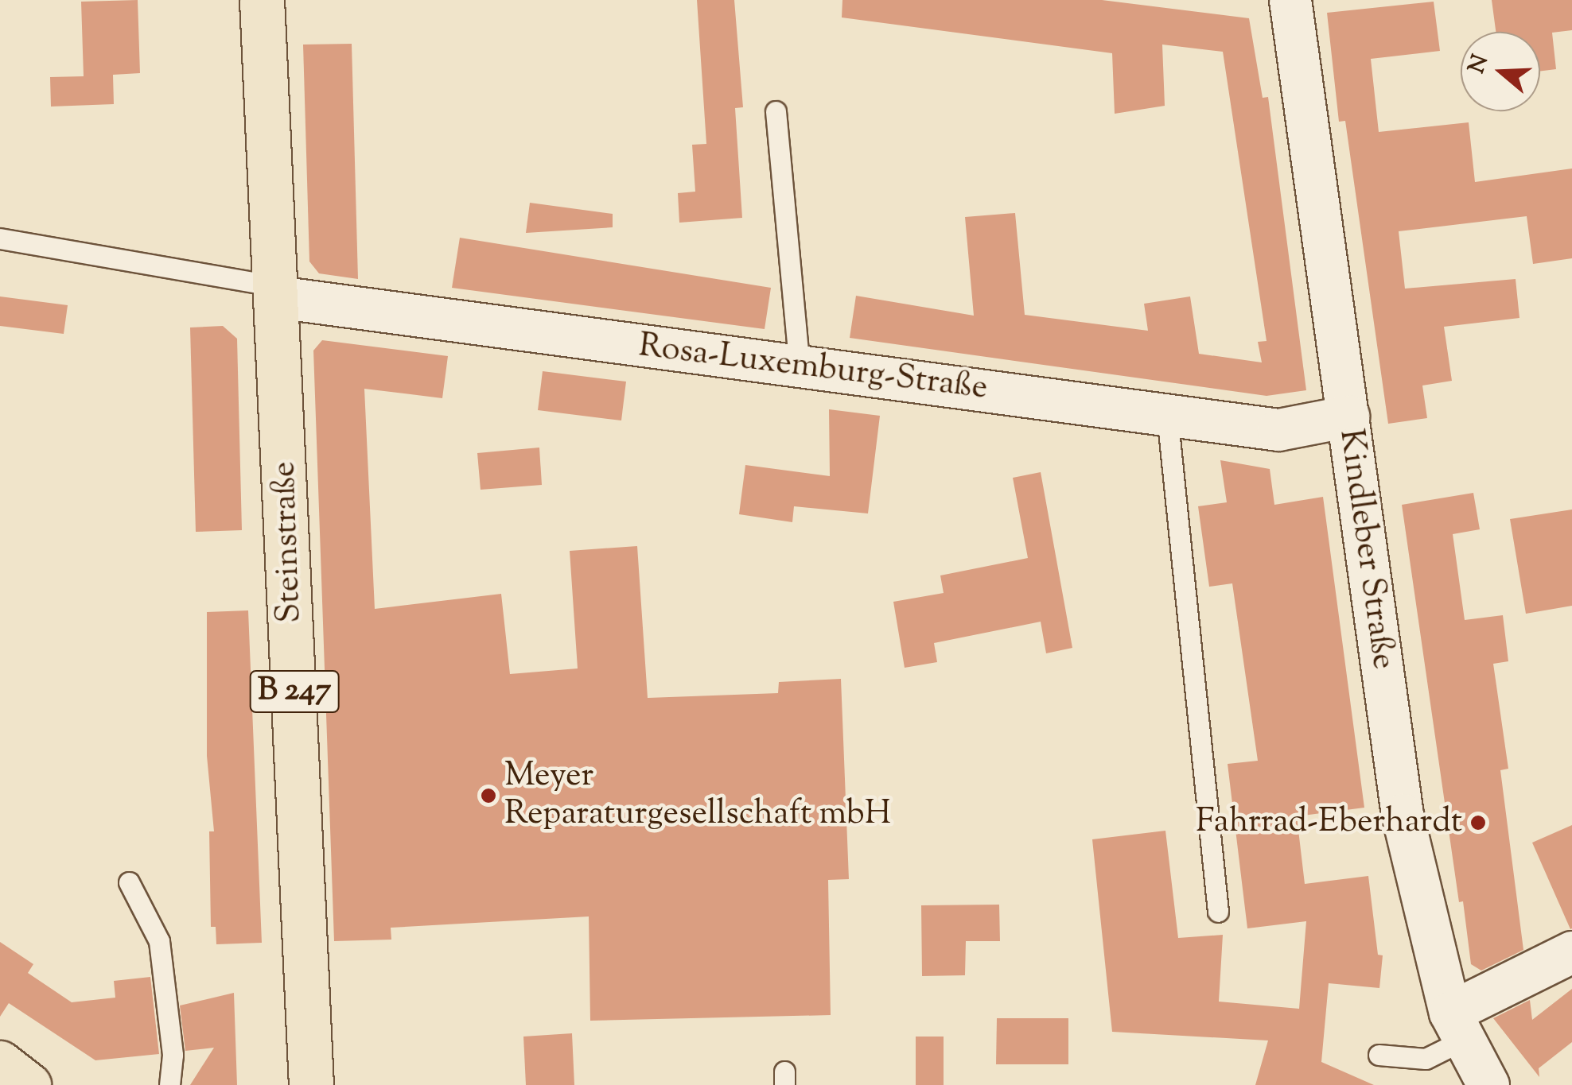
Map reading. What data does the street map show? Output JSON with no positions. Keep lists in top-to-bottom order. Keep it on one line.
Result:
{"streets":{"main road":["Steinstraße","B 247"],"street":["Rosa-Luxemburg-Straße","Kindleber Straße"]},"crossings":[["Rosa-Luxemburg-Straße","Steinstraße"],["Rosa-Luxemburg-Straße","Kindleber Straße"]],"places":["Meyer Reparaturgesellschaft mbH","Fahrrad-Eberhardt"],"north":"left"}
